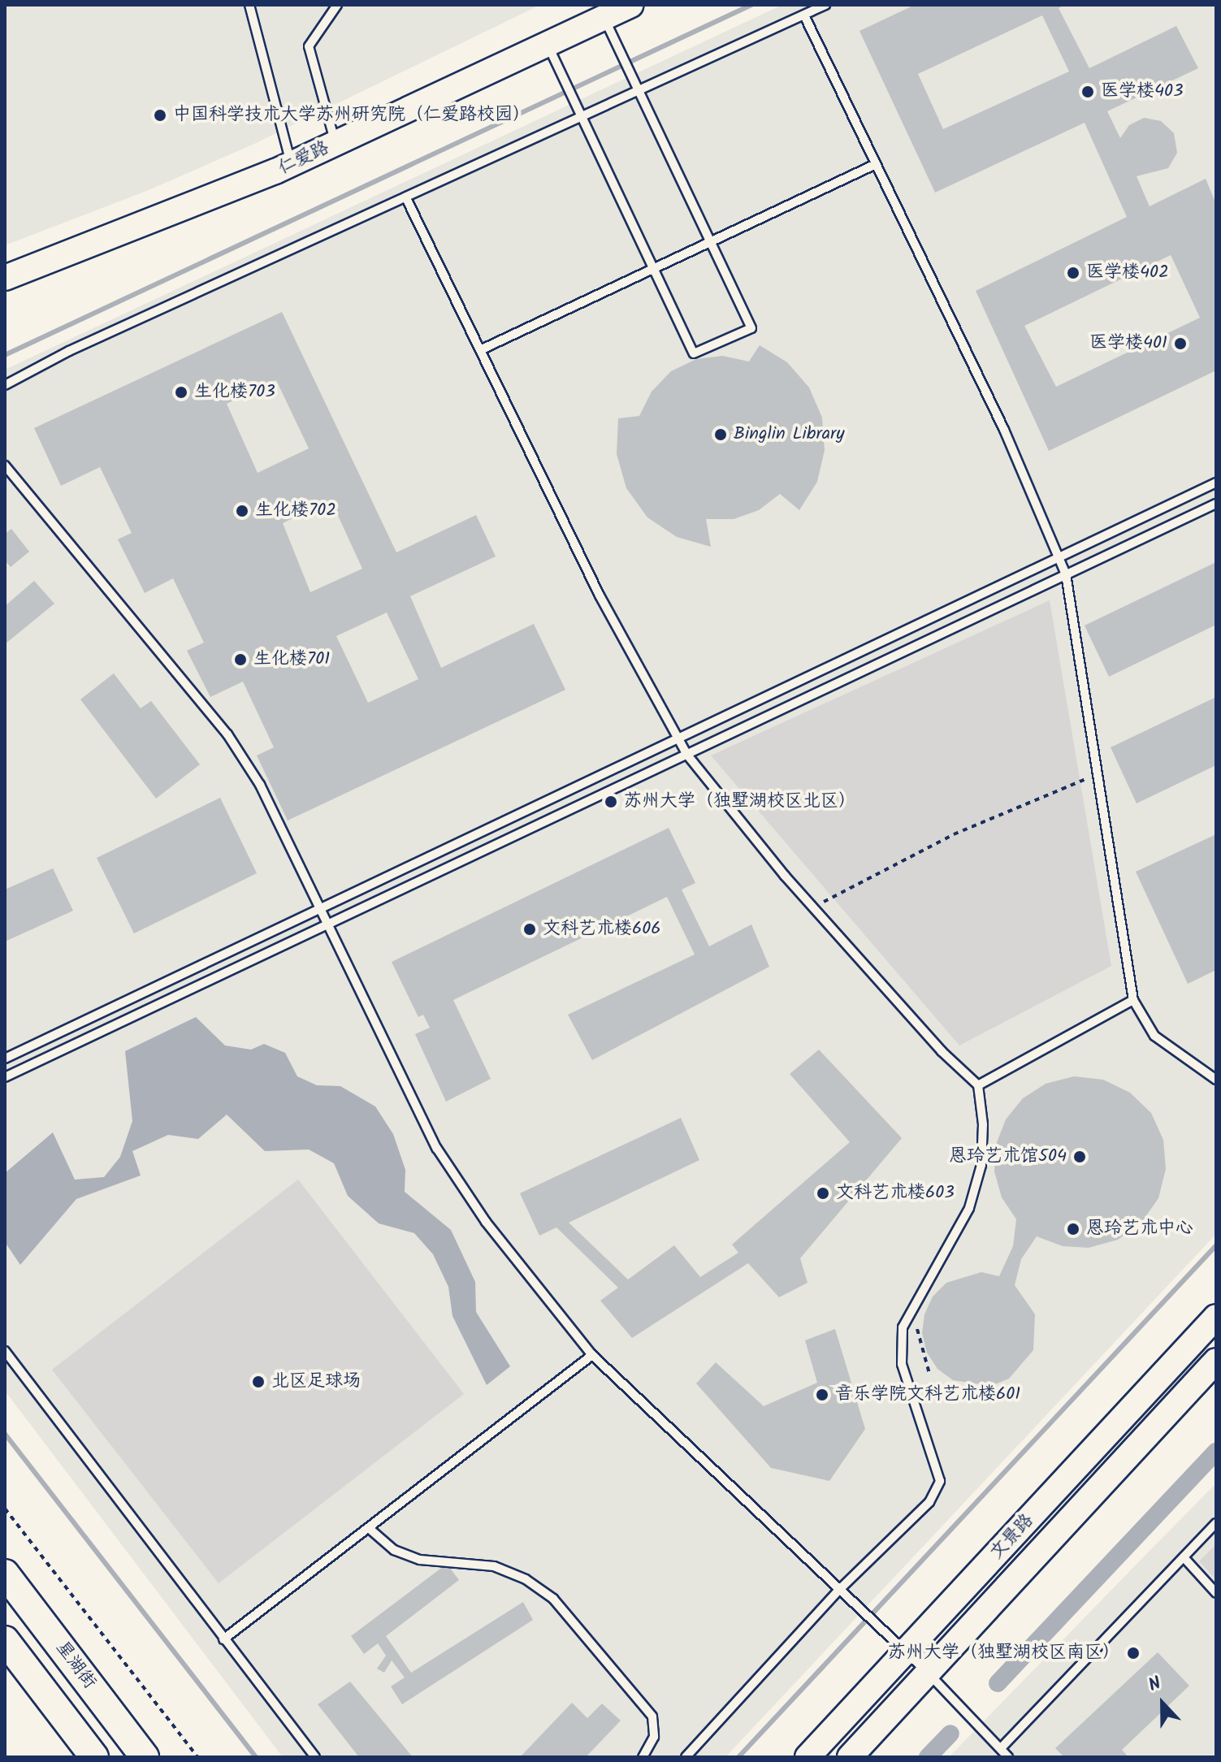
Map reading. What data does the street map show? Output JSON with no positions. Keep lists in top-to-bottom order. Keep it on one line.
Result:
{"streets":{"main road":["仁爱路","文景路","星湖街"]},"places":["医学楼403","中国科学技术大学苏州研究院（仁爱路校园）","医学楼402","医学楼401","生化楼703","Binglin Library","生化楼702","生化楼701","苏州大学（独墅湖校区北区）","文科艺术楼606","恩玲艺术馆504","文科艺术楼603","恩玲艺术中心","北区足球场","音乐学院文科艺术楼601","苏州大学（独墅湖校区南区）"],"north":"top"}
